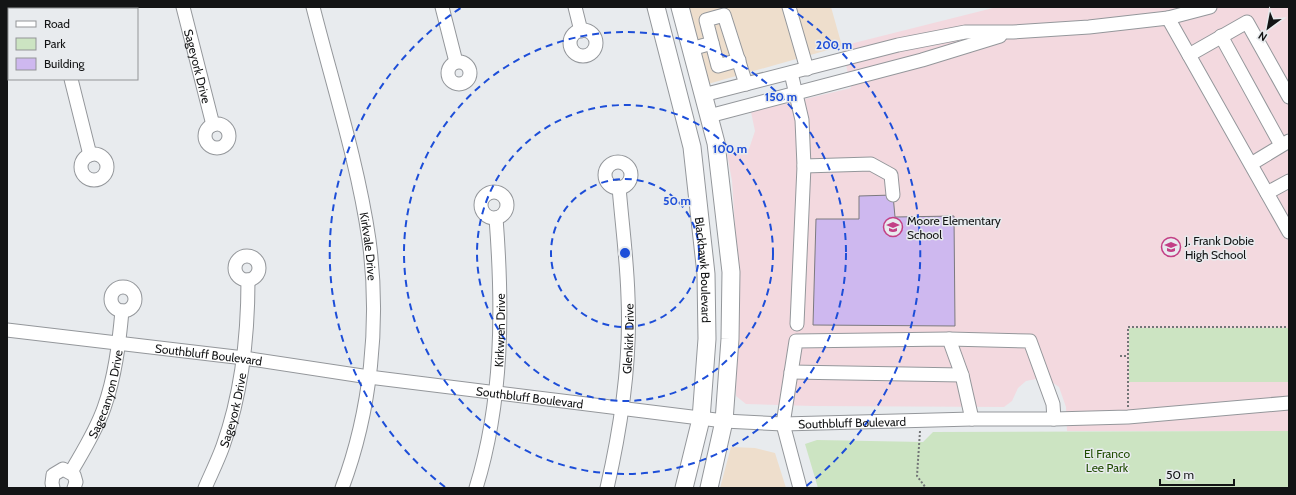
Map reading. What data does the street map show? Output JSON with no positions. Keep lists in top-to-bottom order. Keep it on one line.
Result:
{"streets":{"main road":["Blackhawk Boulevard"],"street":["Sageyork Drive","Kirkvale Drive","Kirkwren Drive","Glenkirk Drive","Southbluff Boulevard","Sagecanyon Drive"]},"crossings":[["Sageyork Drive","Southbluff Boulevard"],["Kirkvale Drive","Southbluff Boulevard"],["Blackhawk Boulevard","Southbluff Boulevard"],["Kirkwren Drive","Southbluff Boulevard"],["Glenkirk Drive","Southbluff Boulevard"],["Southbluff Boulevard","Sagecanyon Drive"]],"parks":["El Franco Lee Park"],"places":{"school or university":["Moore Elementary School","J. Frank Dobie High School"]},"legend":["Road","Park","Building"],"scale_bar":"50 m","north":"bottom left","rings":["200 m","150 m","100 m","50 m"]}
